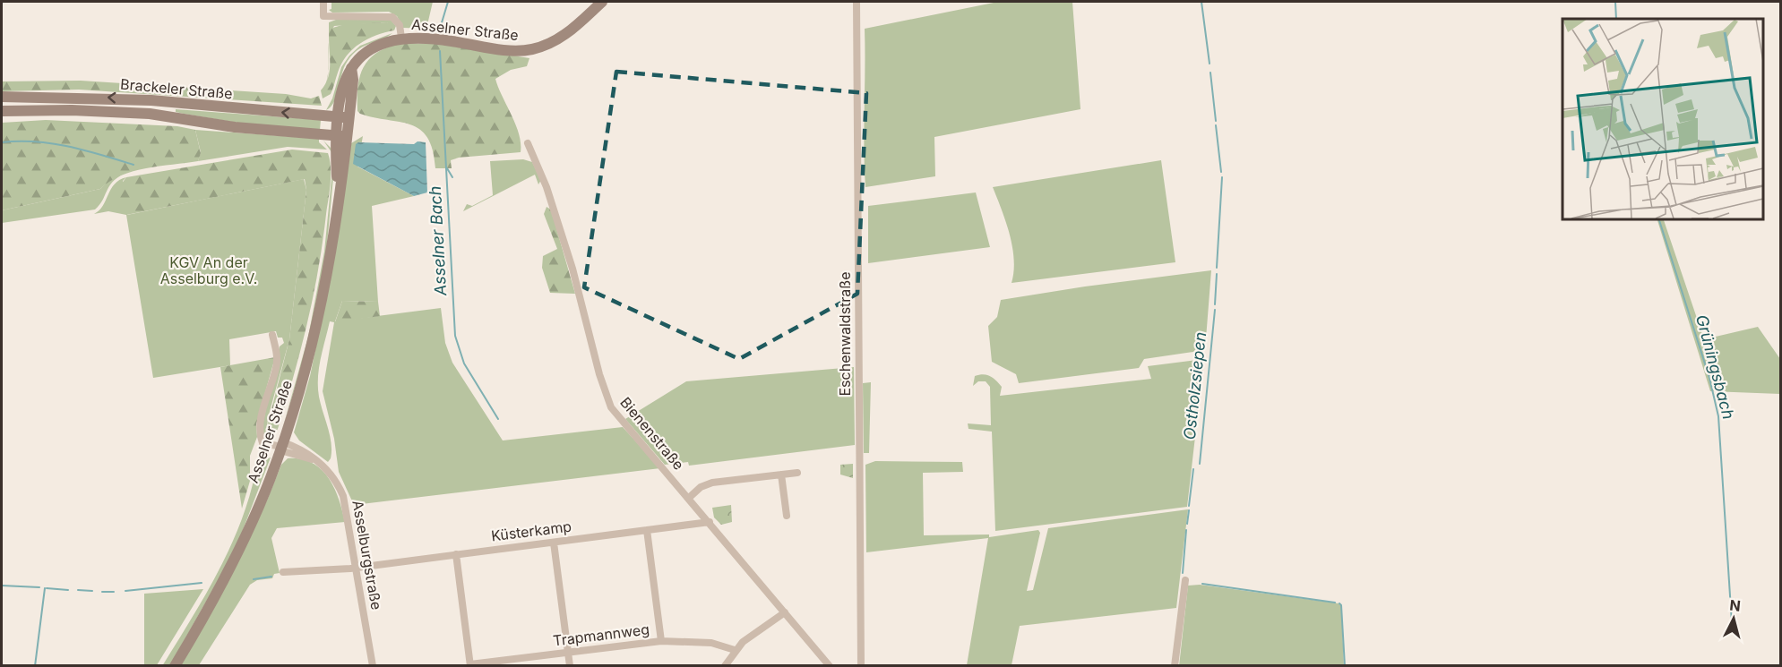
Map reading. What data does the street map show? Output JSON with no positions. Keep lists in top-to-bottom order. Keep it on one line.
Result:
{"streets":{"main road":["Asselner Straße","Brackeler Straße"],"street":["Eschenwaldstraße","Bienenstraße","Küsterkamp","Asselburgstraße","Trapmannweg"]},"crossings":[["Asselner Straße","Brackeler Straße"],["Asselner Straße","Asselburgstraße"],["Bienenstraße","Küsterkamp"],["Küsterkamp","Asselburgstraße"]],"water":["Asselner Bach","Grüningsbach","Ostholzsiepen"],"parks":["KGV An der Asselburg e.V."],"north":"top"}
